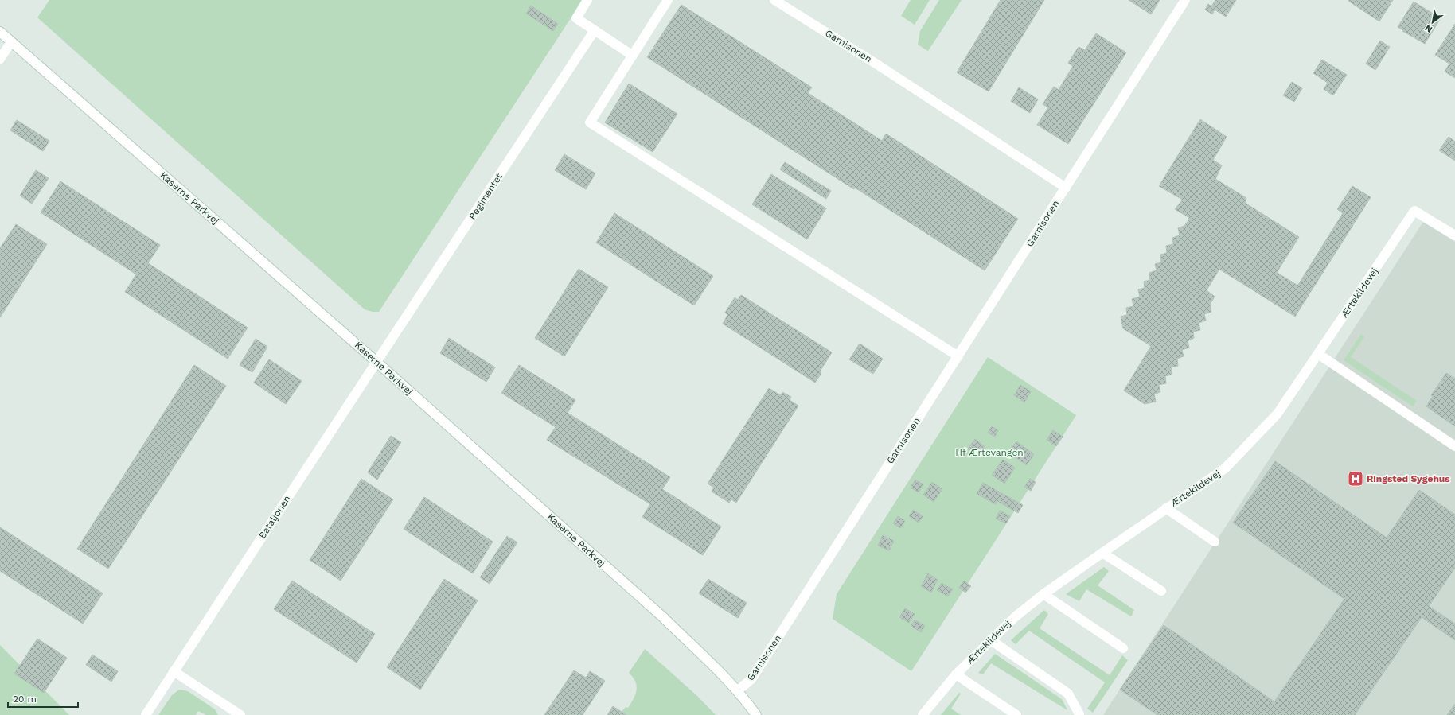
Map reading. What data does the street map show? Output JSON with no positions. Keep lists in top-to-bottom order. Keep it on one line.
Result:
{"streets":{"street":["Garnisonen","Regimentet","Kaserne Parkvej","Ærtekildevej","Bataljonen"]},"crossings":[["Garnisonen","Kaserne Parkvej"],["Regimentet","Kaserne Parkvej"],["Regimentet","Bataljonen"],["Kaserne Parkvej","Bataljonen"]],"parks":["Hf Ærtevangen"],"places":{"hospital":["Ringsted Sygehus"]},"scale_bar":"20 m","north":"bottom left"}
